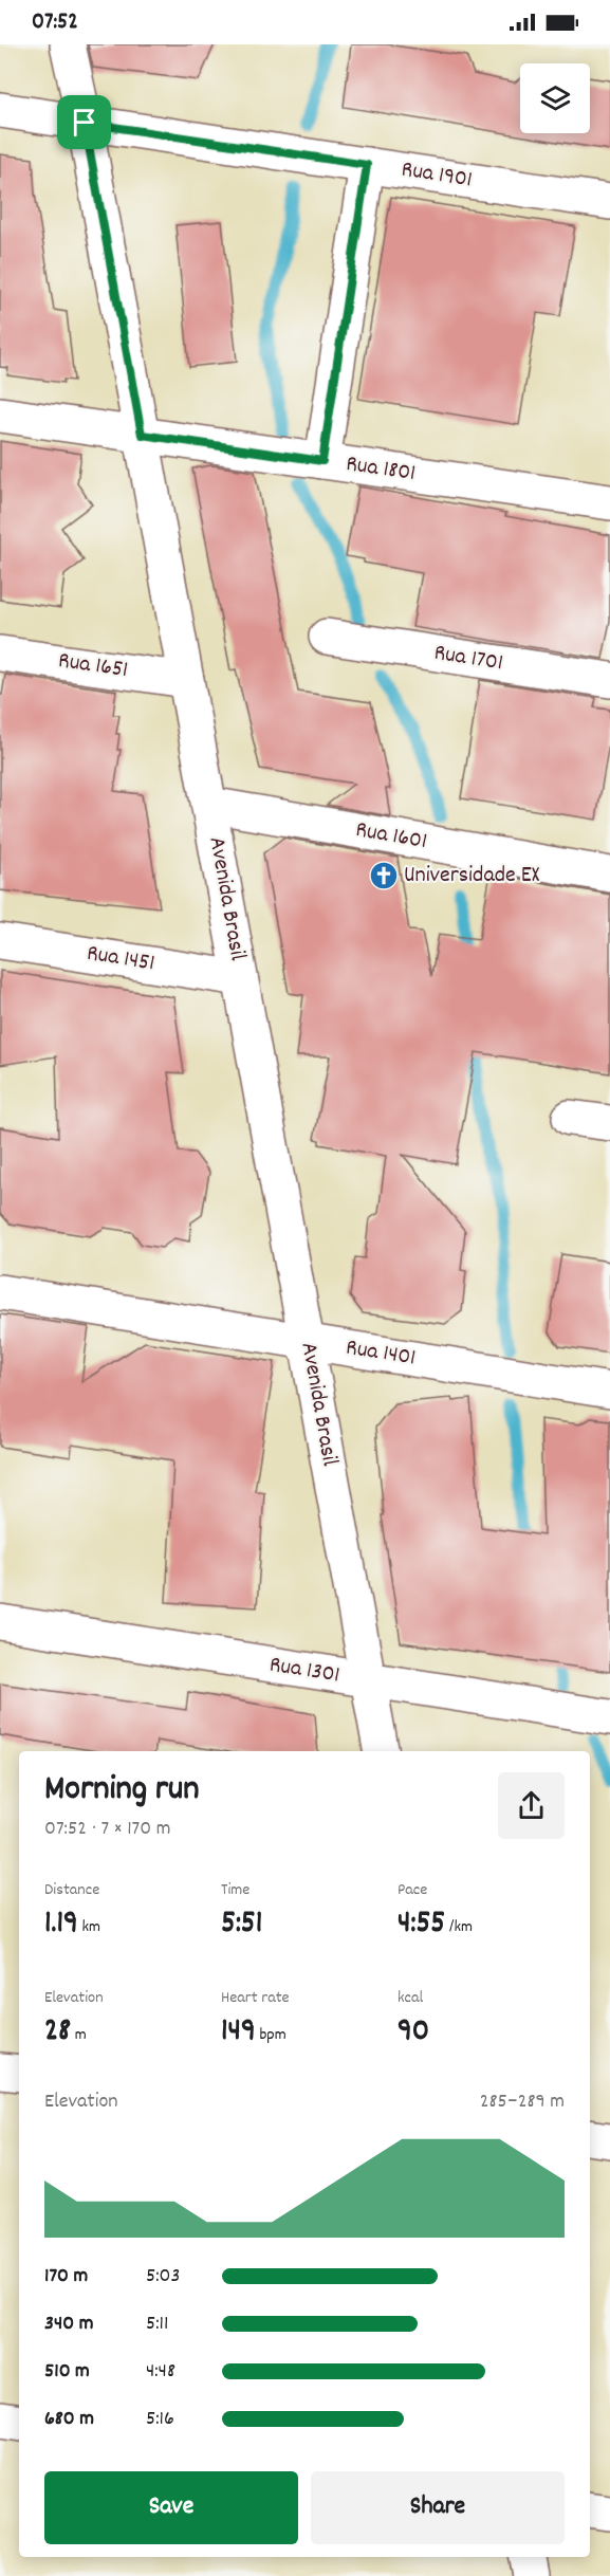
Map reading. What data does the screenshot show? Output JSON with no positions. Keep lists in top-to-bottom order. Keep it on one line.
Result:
{"streets":{"street":["Rua 1901","Rua 1801","Rua 1701","Rua 1651","Rua 1601","Avenida Brasil","Rua 1451","Rua 1401","Rua 1301"]},"crossings":[["Rua 1901","Avenida Brasil"],["Rua 1801","Avenida Brasil"],["Rua 1651","Avenida Brasil"],["Rua 1601","Avenida Brasil"],["Avenida Brasil","Rua 1451"],["Avenida Brasil","Rua 1401"],["Avenida Brasil","Rua 1301"]],"places":{"church":["Universidade EX"]},"page":{"status":"07:52","heading":["Morning run","07:52 · 7 × 170 m"],"stats":[["Distance","1.19 km"],["Time","5:51"],["Pace","4:55 /km"],["Elevation","28 m"],["Heart rate","149 bpm"],["kcal","90"]],"chart":["Elevation","285–289 m"],"list":[{"name":"170 m","note":"5:03"},{"name":"340 m","note":"5:11"},{"name":"510 m","note":"4:48"},{"name":"680 m","note":"5:16"}],"buttons":["Save","Share"]}}
